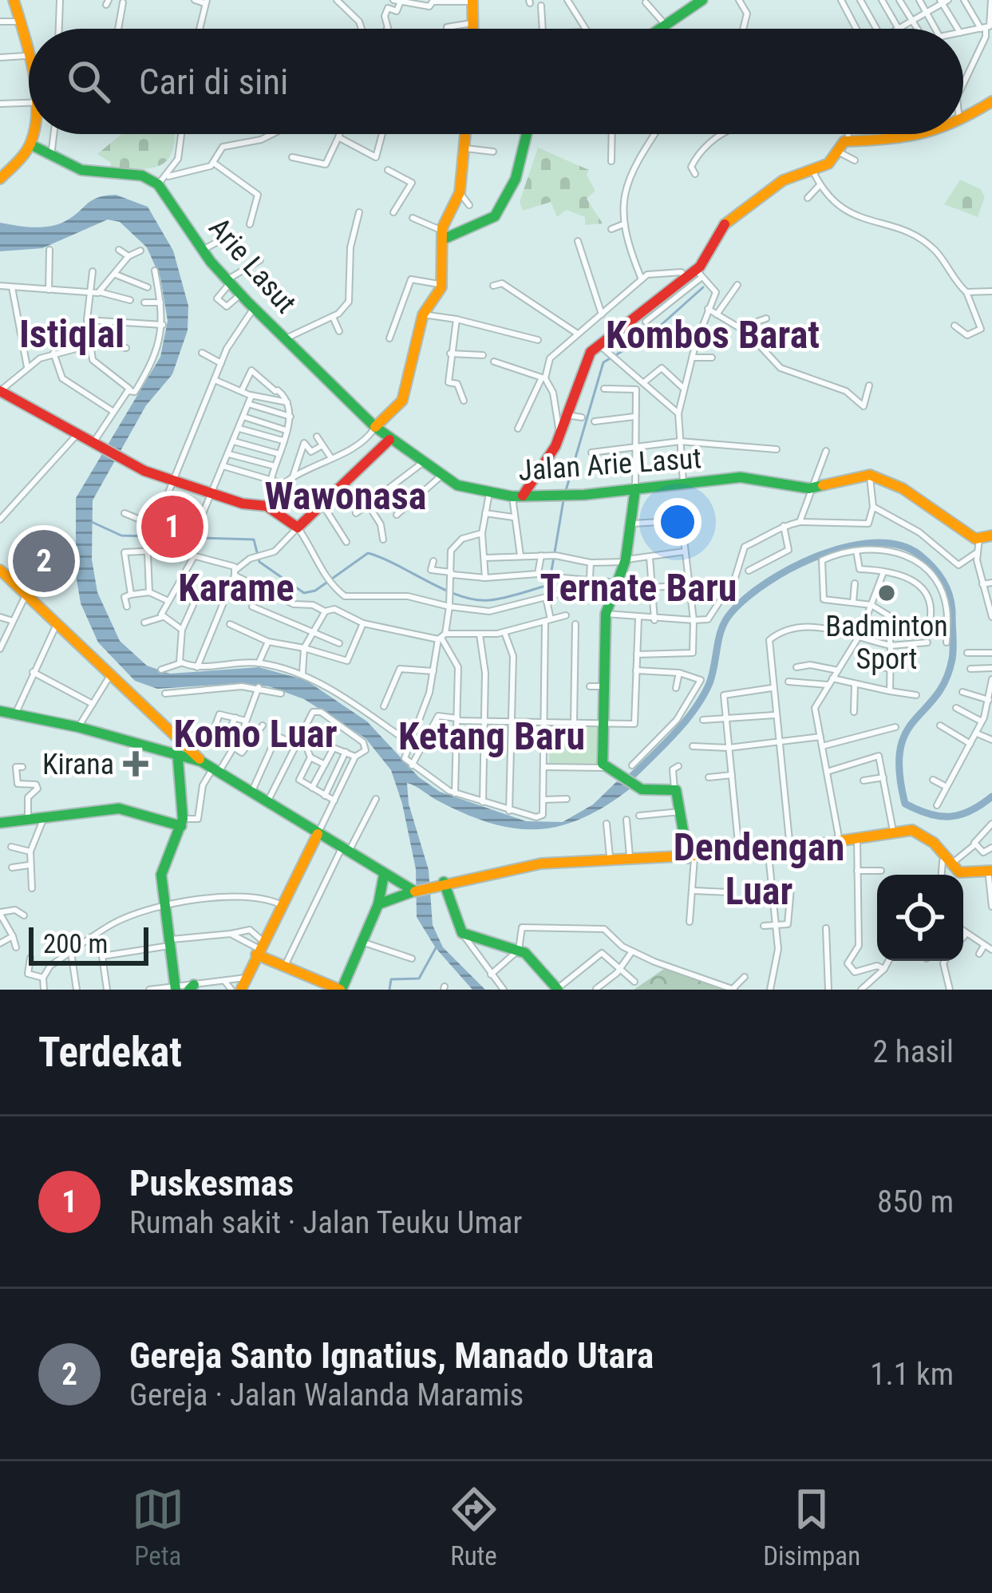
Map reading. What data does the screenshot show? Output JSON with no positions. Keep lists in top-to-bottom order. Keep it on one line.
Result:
{"streets":{"main road":["Arie Lasut","Jalan Arie Lasut"]},"crossings":[["Arie Lasut","Jalan Arie Lasut"]],"districts":["Istiqlal","Kombos Barat","Wawonasa","Karame","Ternate Baru","Komo Luar","Ketang Baru","Dendengan Luar"],"places":{"other":["Badminton Sport"],"health":["Kirana"]},"scale_bar":"200 m","page":{"search":"Cari di sini","pins":["1","2"],"scale":"200 m","heading":["Terdekat","2 hasil"],"list":[{"mark":"1","name":"Puskesmas","note":"Rumah sakit · Jalan Teuku Umar","value":"850 m"},{"mark":"2","name":"Gereja Santo Ignatius, Manado Utara","note":"Gereja · Jalan Walanda Maramis","value":"1.1 km"}],"nav":["Peta","Rute","Disimpan"]}}
